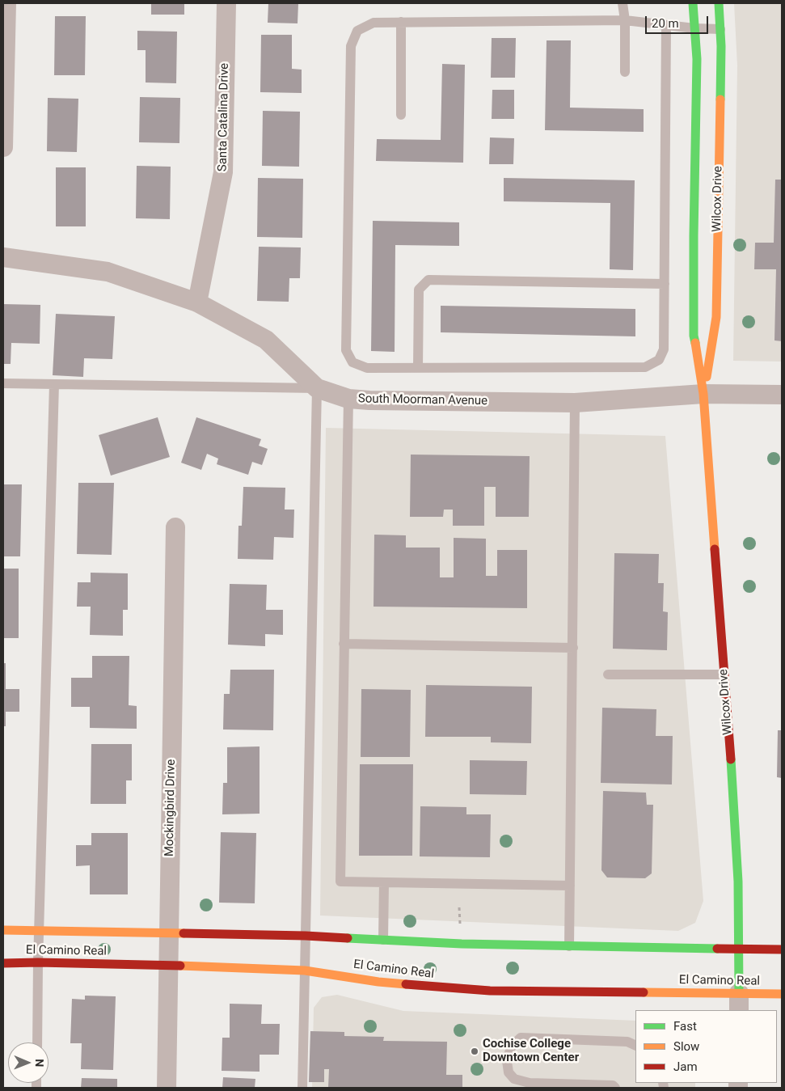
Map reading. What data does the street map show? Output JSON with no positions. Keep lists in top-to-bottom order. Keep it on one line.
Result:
{"streets":{"street":["Santa Catalina Drive","Wilcox Drive","South Moorman Avenue","Mockingbird Drive","El Camino Real"]},"crossings":[["Santa Catalina Drive","South Moorman Avenue"],["Wilcox Drive","South Moorman Avenue"],["Wilcox Drive","El Camino Real"],["Mockingbird Drive","El Camino Real"]],"places":["Cochise College Downtown Center"],"legend":["Fast","Slow","Jam"],"scale_bar":"20 m","north":"right"}
